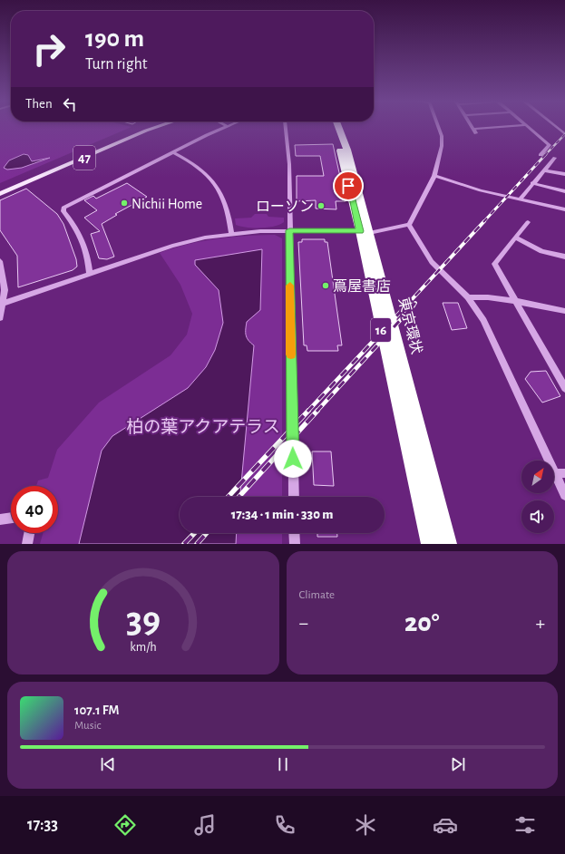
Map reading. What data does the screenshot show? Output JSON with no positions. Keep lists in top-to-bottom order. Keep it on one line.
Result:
{"streets":{"highway":["東京環状","16"],"main road":["47"]},"parks":["柏の葉アクアテラス"],"places":["Nichii Home","ローソン","蔦屋書店"],"north":"top right","page":{"turn":["190 m","Turn right"],"then":"Then","limit":"40","trip":"17:34 · 1 min · 330 m","tile":"Climate","heat":["−","20°","+"],"song":["107.1 FM","Music"],"tabs":"17:33","gauge":["39","km/h"]}}
